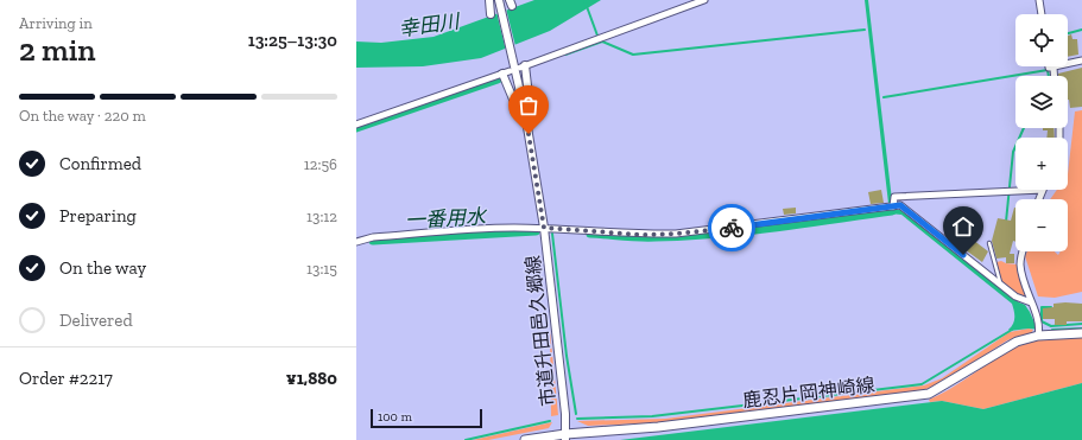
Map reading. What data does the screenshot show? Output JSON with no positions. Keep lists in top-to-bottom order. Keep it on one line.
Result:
{"streets":{"main road":["鹿忍片岡神崎線"],"street":["市道升田邑久郷線"]},"crossings":[["市道升田邑久郷線","鹿忍片岡神崎線"]],"water":["幸田川","一番用水"],"scale_bar":"100 m","page":{"heading":["2 min","Arriving in","13:25–13:30"],"panel":["Order #2217","¥1,880"],"map_buttons":["+","−"],"bar":"On the way · 220 m","list":[["Confirmed","12:56"],["Preparing","13:12"],["On the way","13:15"],"Delivered"],"scale":"100 m"}}
